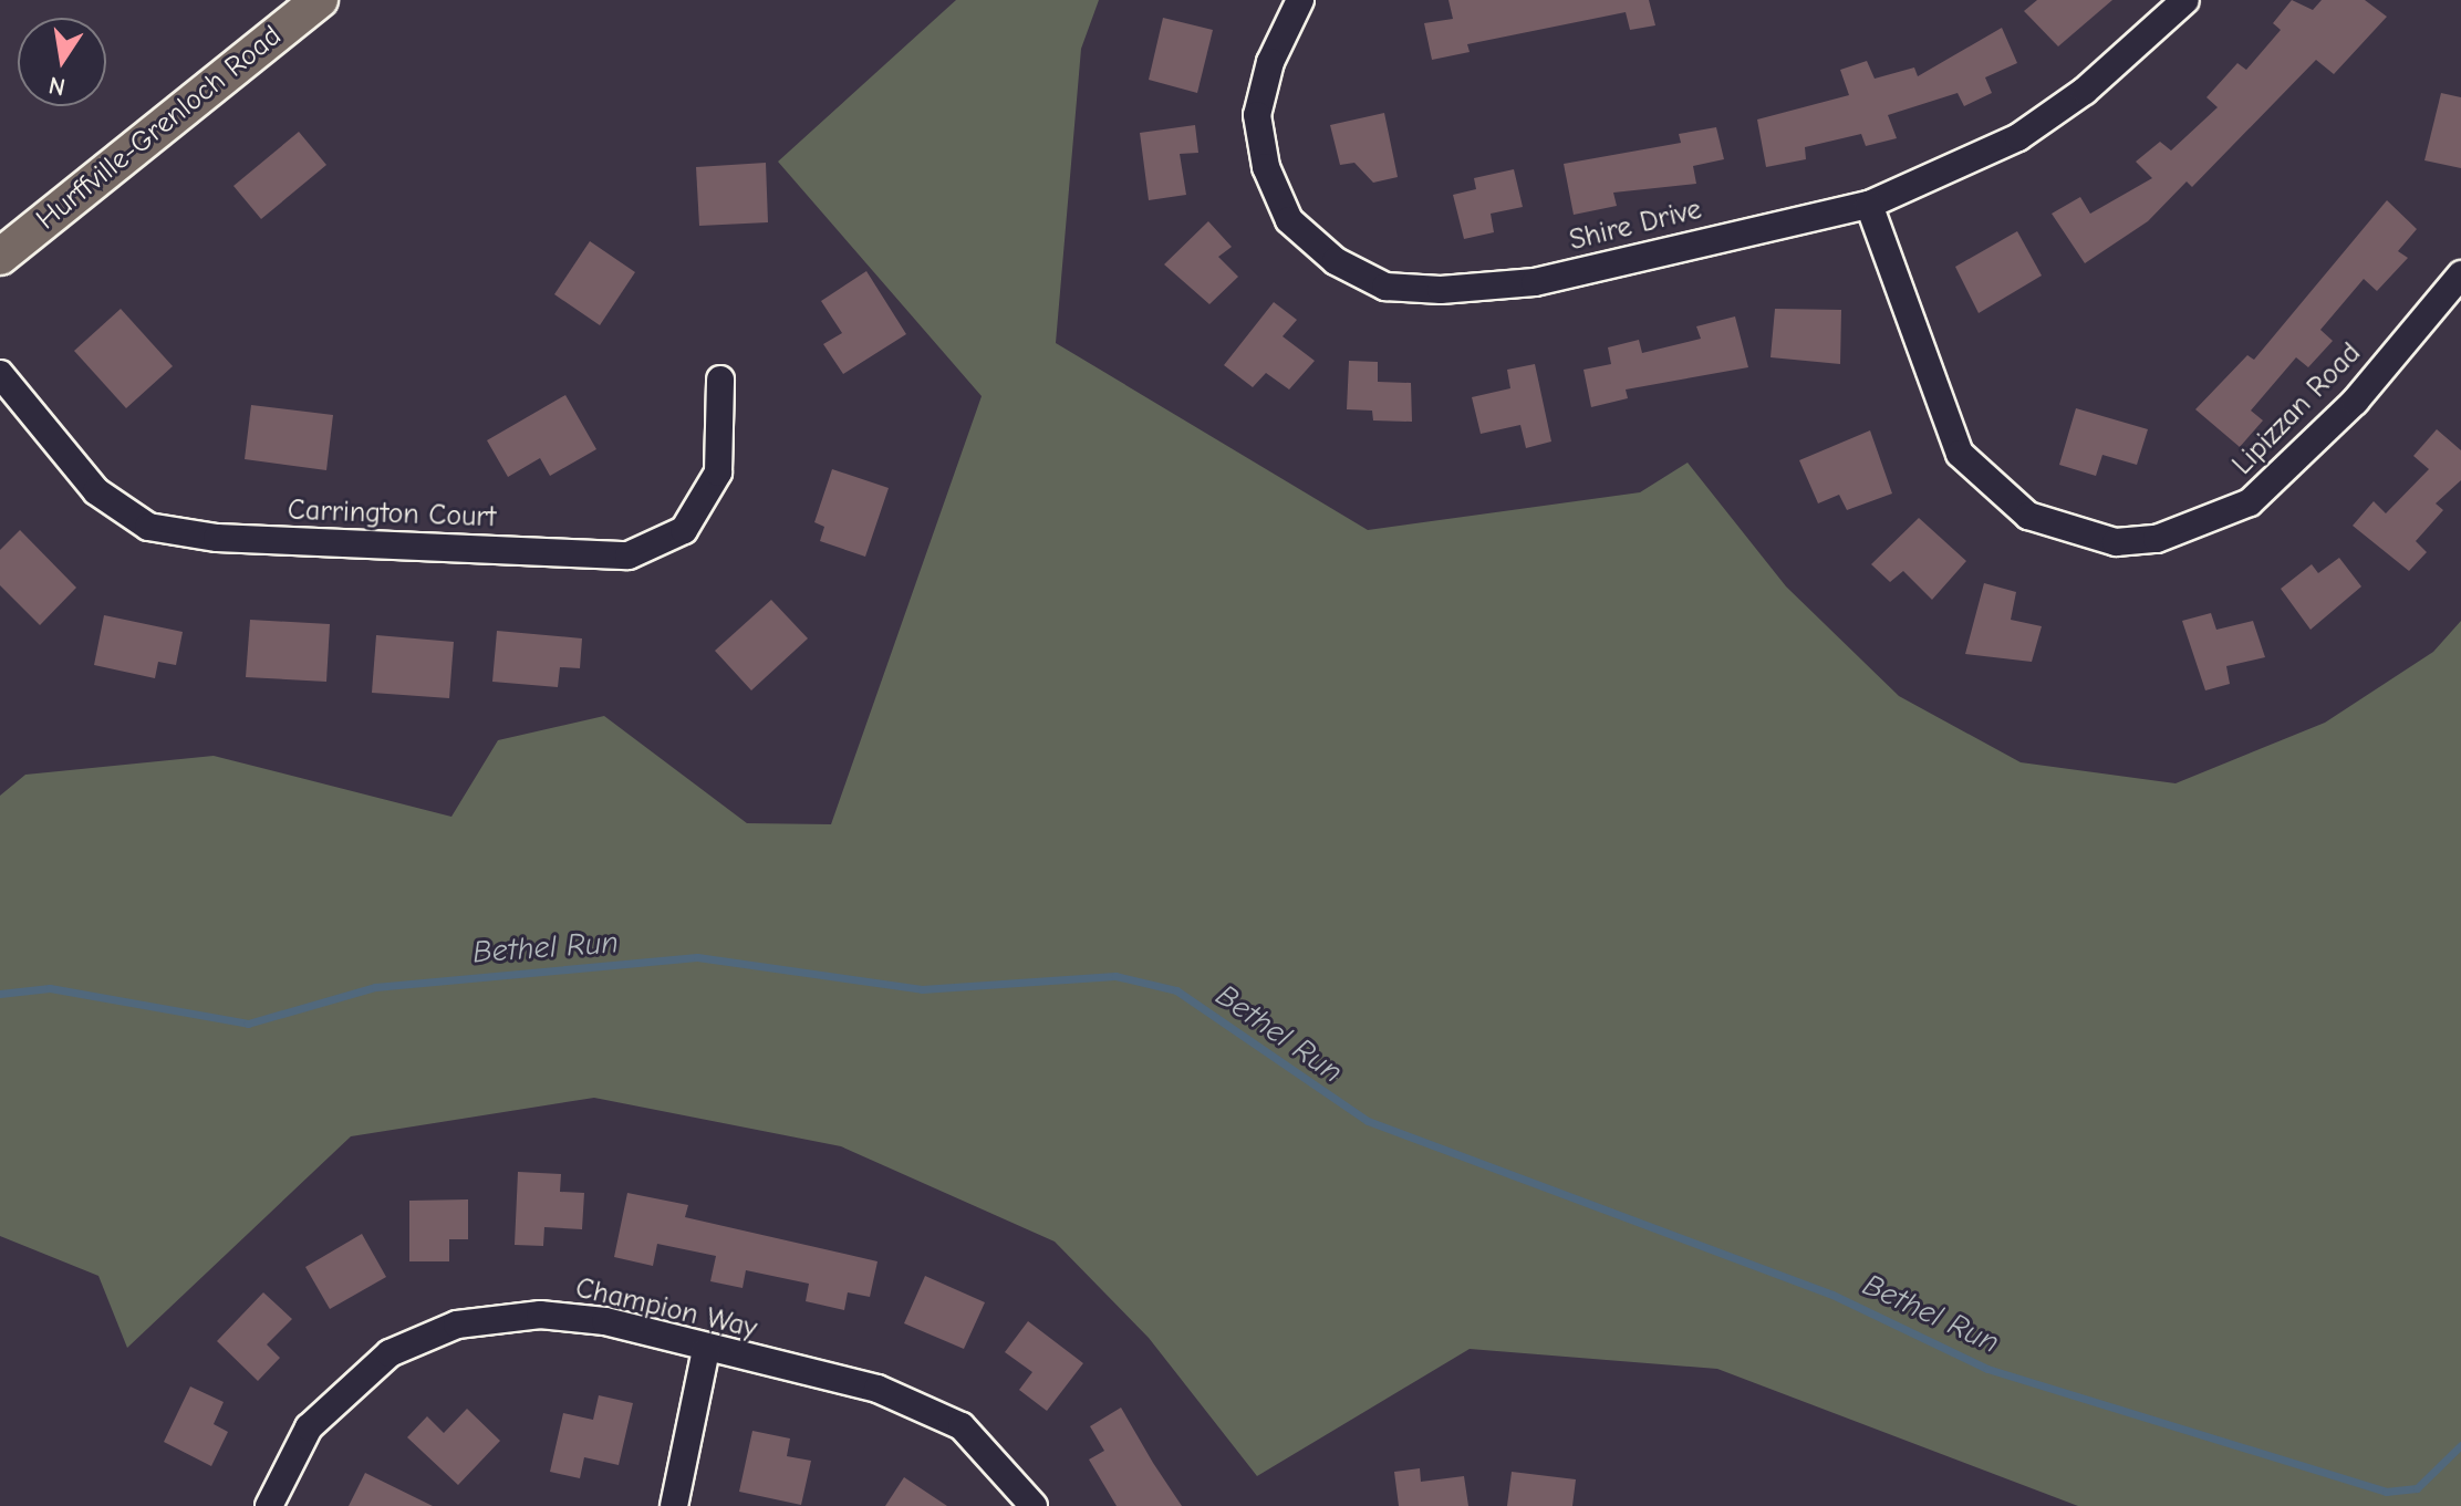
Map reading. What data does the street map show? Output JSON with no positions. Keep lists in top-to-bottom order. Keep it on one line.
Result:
{"streets":{"main road":["Hurffville-Grenloch Road"],"street":["Shire Drive","Lipizzan Road","Carrington Court","Champion Way"]},"crossings":[["Shire Drive","Lipizzan Road"]],"water":["Bethel Run"],"north":"bottom"}
